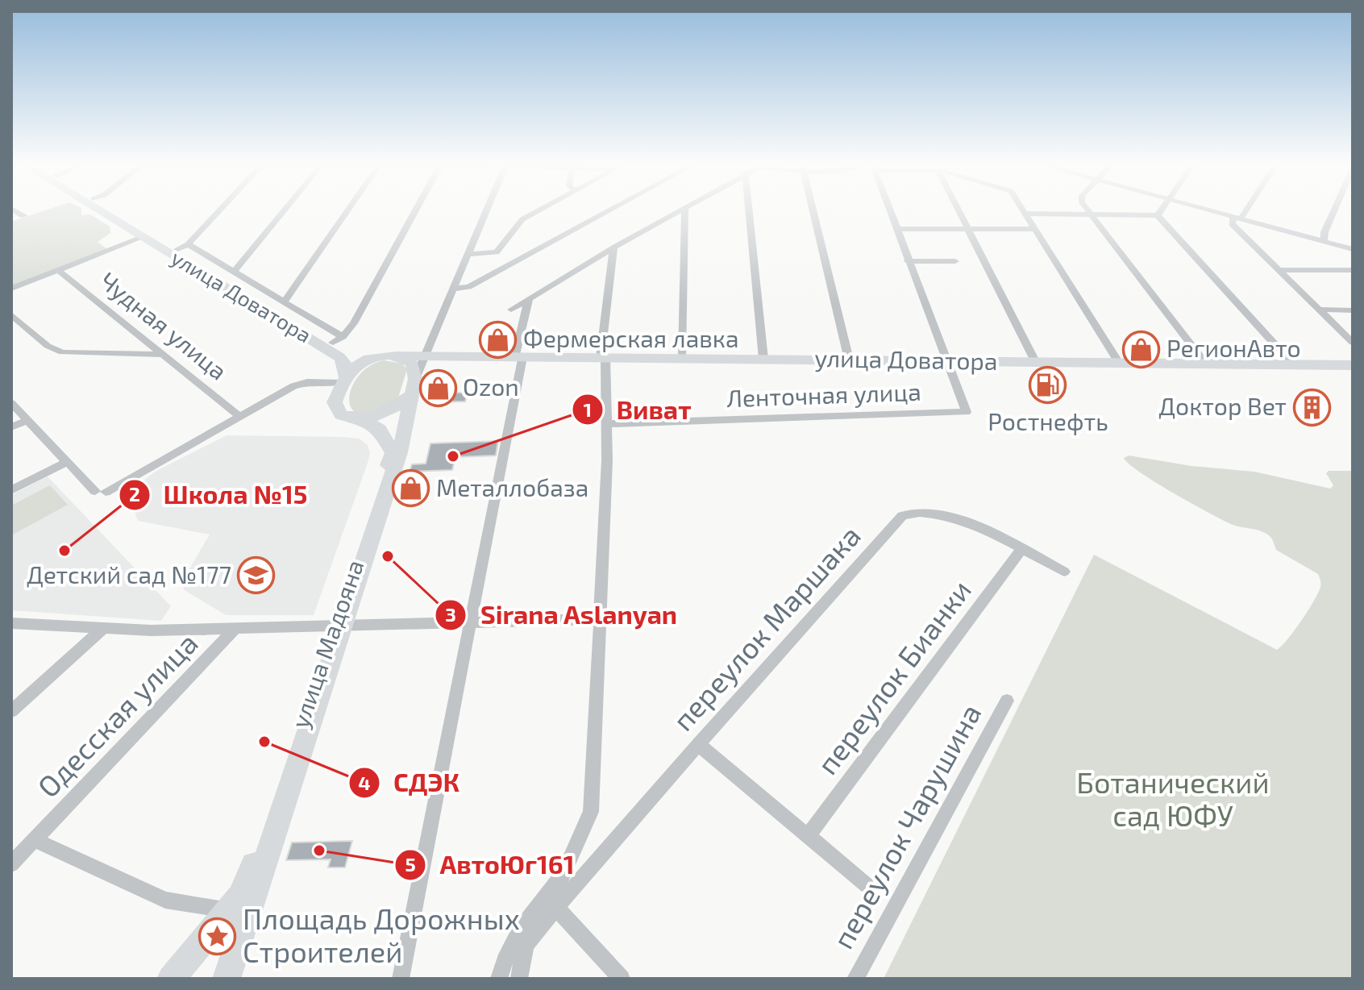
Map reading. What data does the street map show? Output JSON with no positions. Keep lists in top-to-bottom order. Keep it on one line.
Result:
{"streets":{"main road":["улица Доватора","улица Мадояна"],"street":["Чудная улица","Ленточная улица","переулок Маршака","переулок Бианки","Одесская улица","переулок Чарушина"]},"crossings":[["улица Доватора","Ленточная улица"],["улица Доватора","улица Мадояна"],["переулок Маршака","переулок Бианки"]],"parks":["Ботанический сад ЮФУ"],"places":{"shop":["Фермерская лавка","РегионАвто","Ozon","Металлобаза"],"fuel station":["Ростнефть"],"building":["Доктор Вет"],"other":["Виват","Школа №15","Sirana Aslanyan","СДЭК","АвтоЮг161"],"school or university":["Детский сад №177"],"place":["Площадь Дорожных Строителей"]}}
